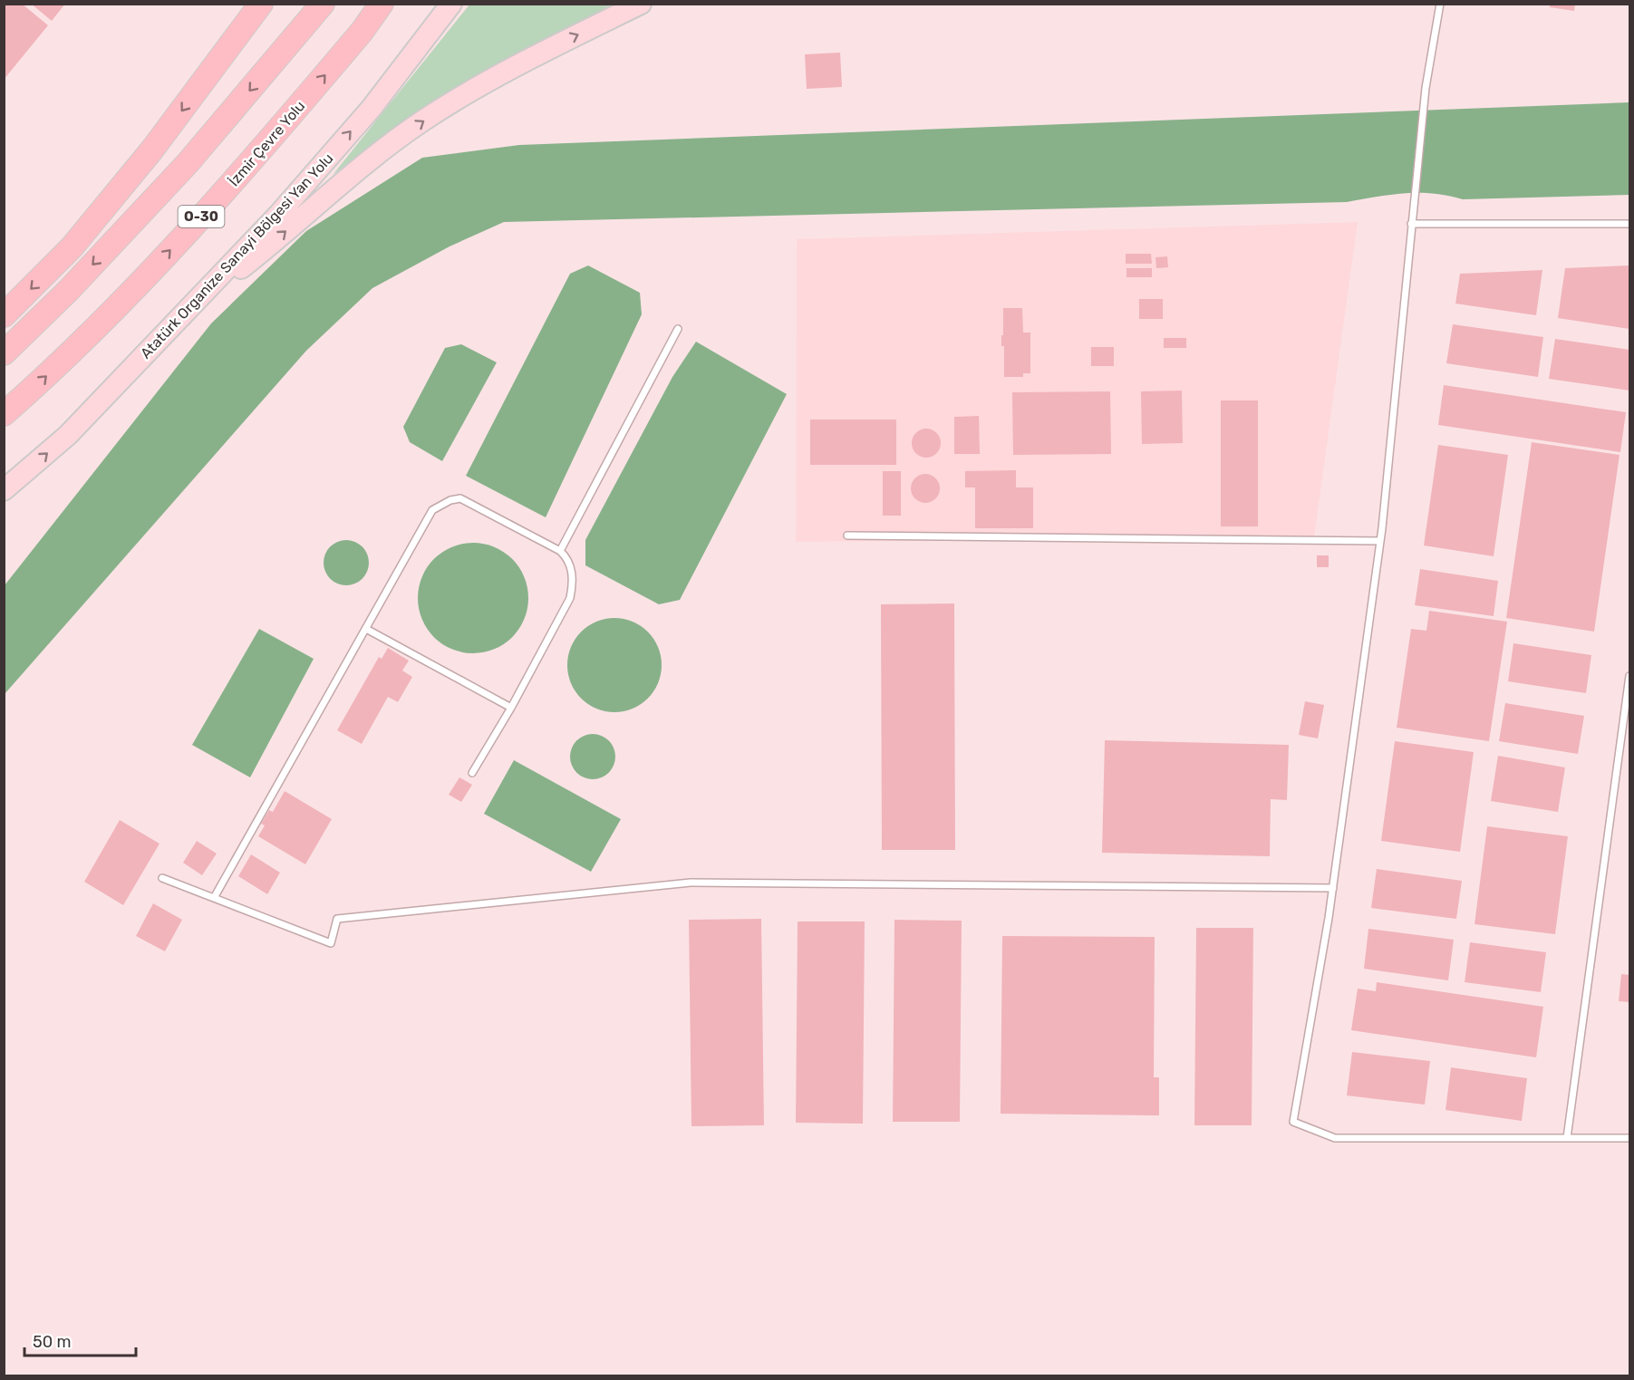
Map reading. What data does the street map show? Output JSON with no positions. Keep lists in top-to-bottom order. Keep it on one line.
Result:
{"streets":{"highway":["İzmir Çevre Yolu","O-30"],"main road":["Atatürk Organize Sanayi Bölgesi Yan Yolu"]},"scale_bar":"50 m"}
